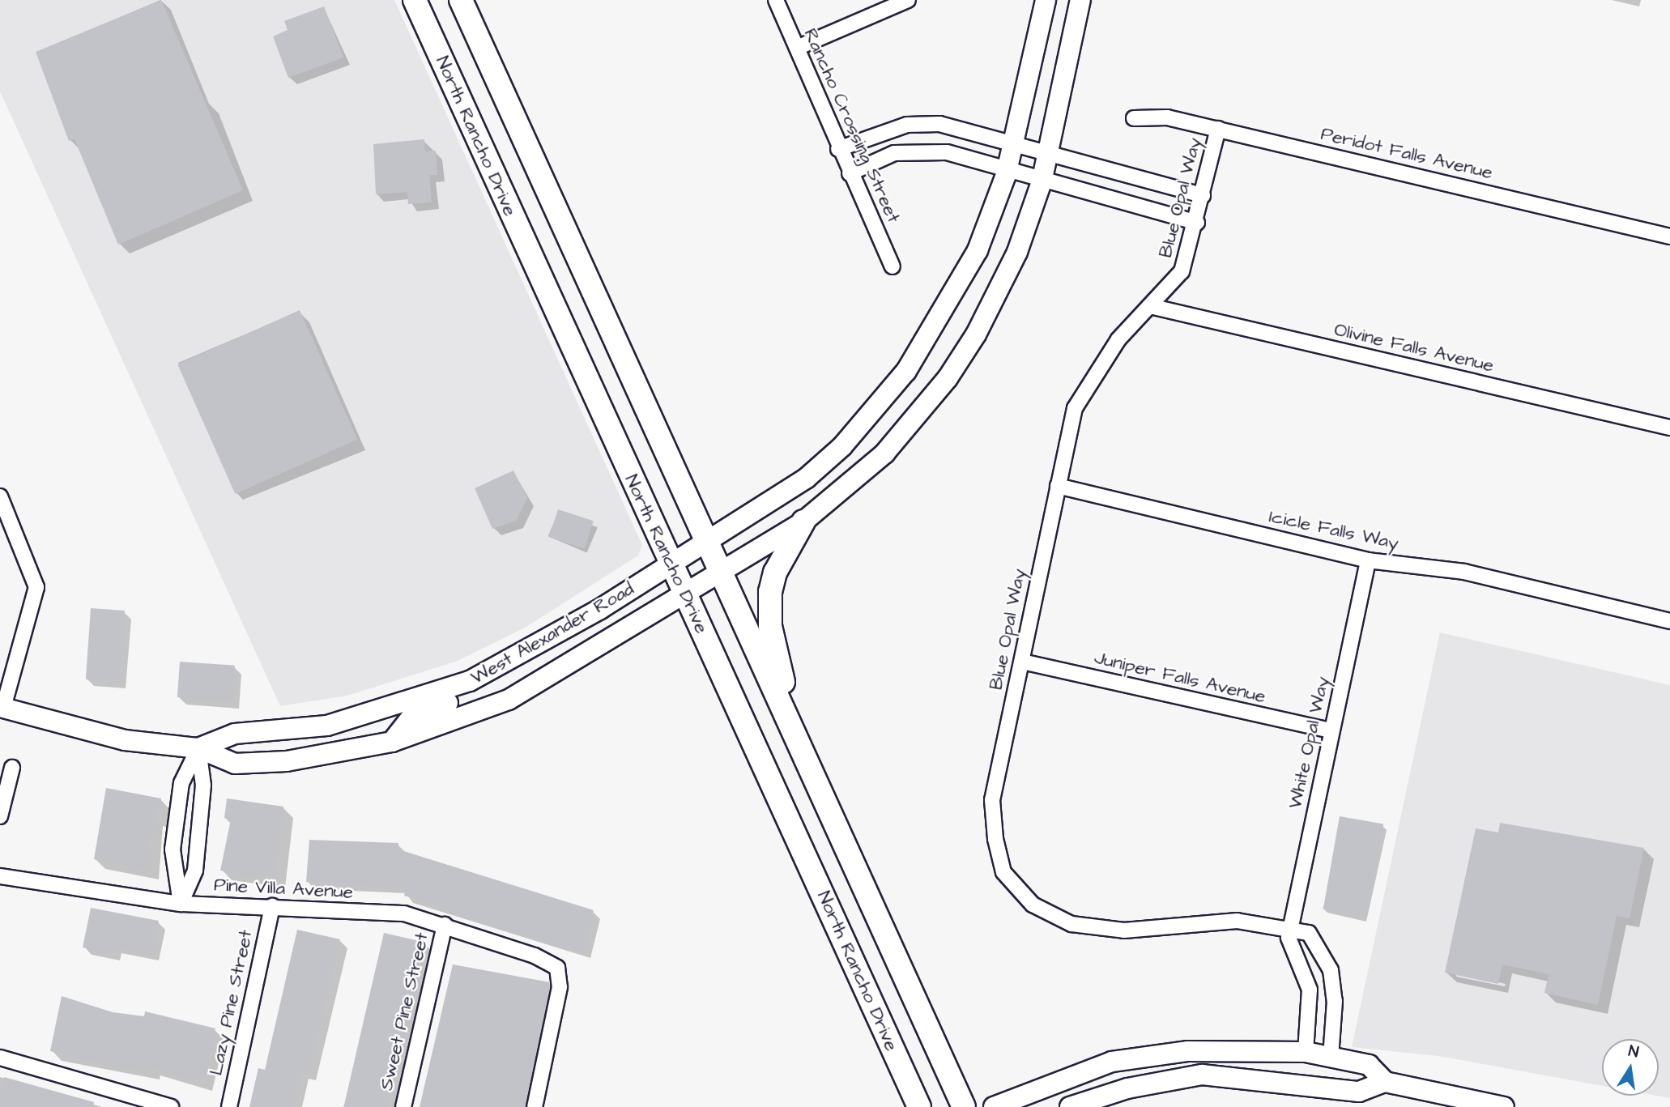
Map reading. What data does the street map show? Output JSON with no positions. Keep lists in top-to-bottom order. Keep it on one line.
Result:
{"streets":{"main road":["North Rancho Drive","West Alexander Road"],"street":["Rancho Crossing Street","Peridot Falls Avenue","Blue Opal Way","Olivine Falls Avenue","Icicle Falls Way","Juniper Falls Avenue","White Opal Way","Pine Villa Avenue","Lazy Pine Street","Sweet Pine Street"]},"crossings":[["North Rancho Drive","West Alexander Road"],["Peridot Falls Avenue","Blue Opal Way"],["Blue Opal Way","Olivine Falls Avenue"],["Blue Opal Way","Icicle Falls Way"],["Blue Opal Way","Juniper Falls Avenue"],["Blue Opal Way","White Opal Way"],["Icicle Falls Way","White Opal Way"],["Juniper Falls Avenue","White Opal Way"],["Pine Villa Avenue","Lazy Pine Street"],["Pine Villa Avenue","Sweet Pine Street"]],"north":"top"}
